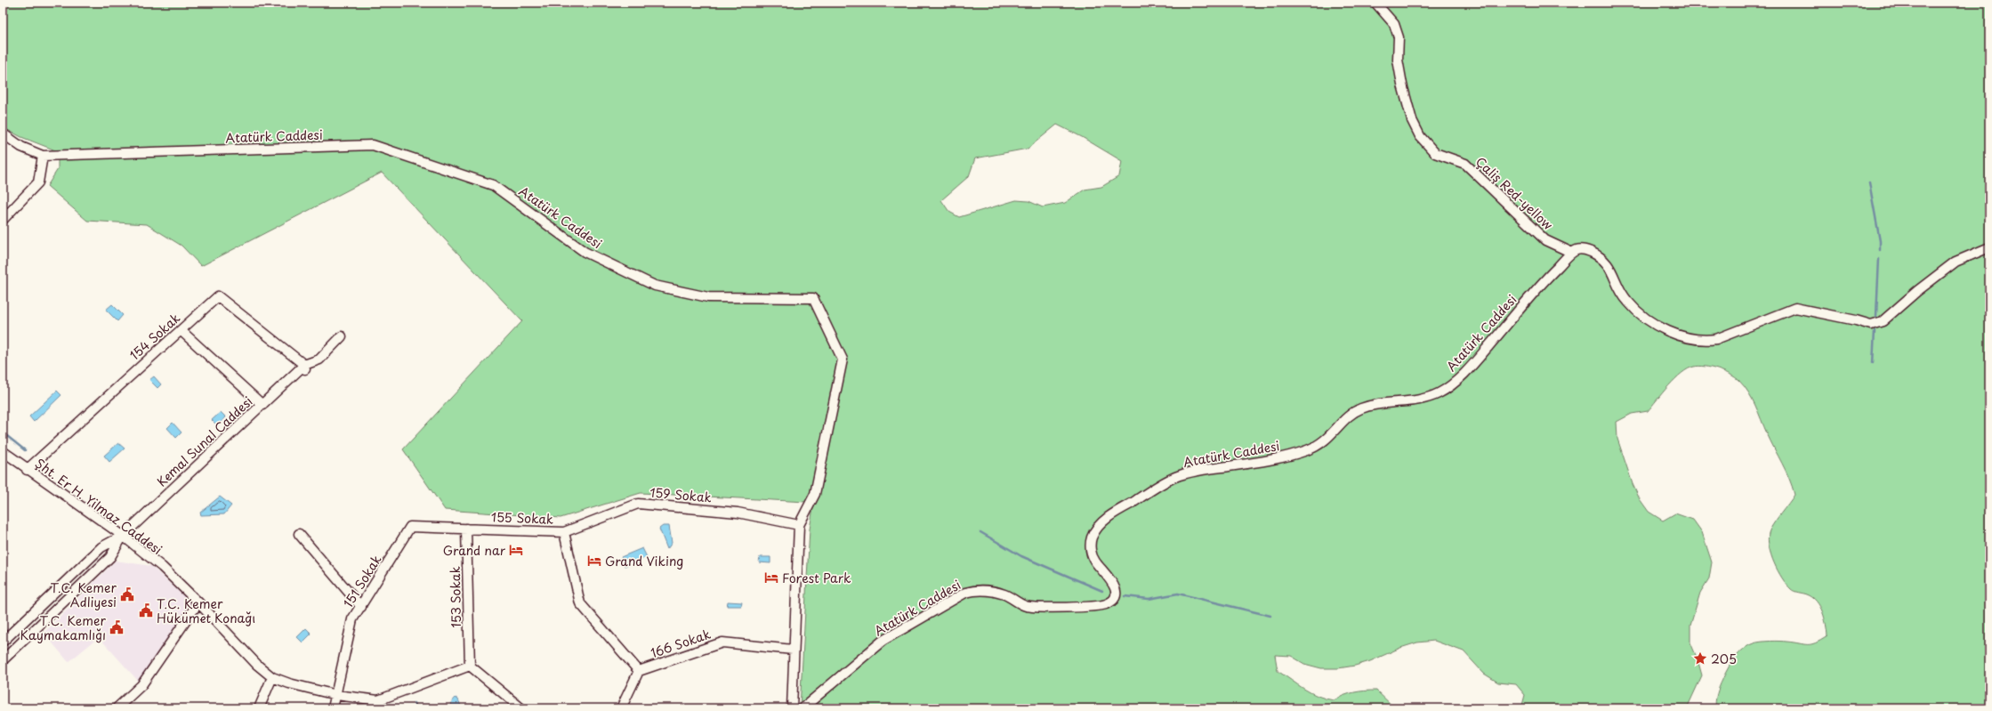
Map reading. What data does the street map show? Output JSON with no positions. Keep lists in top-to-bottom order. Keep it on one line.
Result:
{"streets":{"street":["Atatürk Caddesi","Çaliş Red-yellow","154 Sokak","Kemal Sunal Caddesi","159 Sokak","Şht. Er H. Yilmaz Caddesi","155 Sokak","151 Sokak","153 Sokak","166 Sokak"]},"crossings":[["Atatürk Caddesi","Çaliş Red-yellow"],["Atatürk Caddesi","159 Sokak"],["Atatürk Caddesi","166 Sokak"],["154 Sokak","Kemal Sunal Caddesi"],["154 Sokak","Şht. Er H. Yilmaz Caddesi"],["Kemal Sunal Caddesi","Şht. Er H. Yilmaz Caddesi"],["159 Sokak","155 Sokak"],["Şht. Er H. Yilmaz Caddesi","151 Sokak"],["Şht. Er H. Yilmaz Caddesi","153 Sokak"],["155 Sokak","151 Sokak"],["155 Sokak","153 Sokak"],["155 Sokak","166 Sokak"],["151 Sokak","153 Sokak"]],"places":{"hotel":["Grand nar","Grand Viking","Forest Park"],"public building":["T.C. Kemer Adliyesi","T.C. Kemer Hükümet Konağı","T.C. Kemer Kaymakamlığı"],"place":["205"]}}
